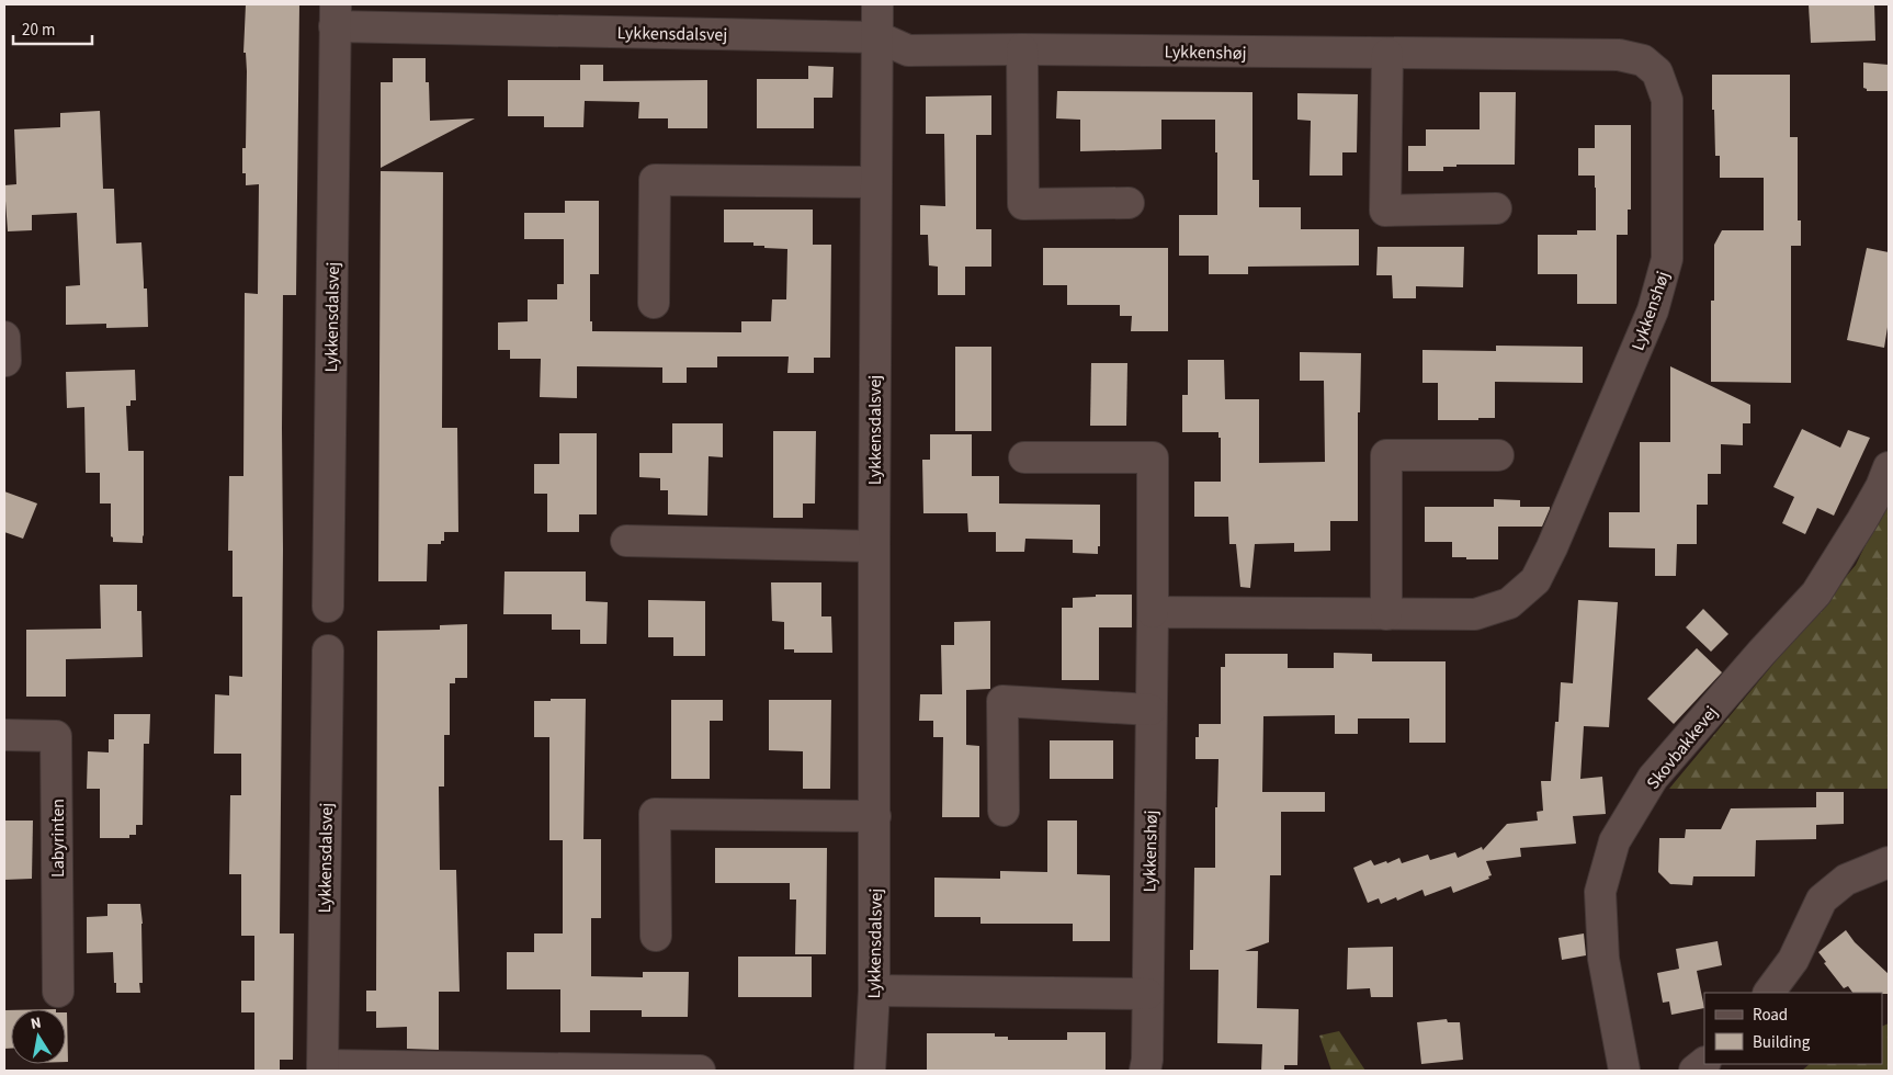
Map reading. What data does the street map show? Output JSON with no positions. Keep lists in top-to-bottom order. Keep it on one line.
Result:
{"streets":{"street":["Lykkensdalsvej","Lykkenshøj","Skovbakkevej","Labyrinten"]},"crossings":[["Lykkensdalsvej","Lykkenshøj"]],"legend":["Road","Building"],"scale_bar":"20 m","north":"top"}
